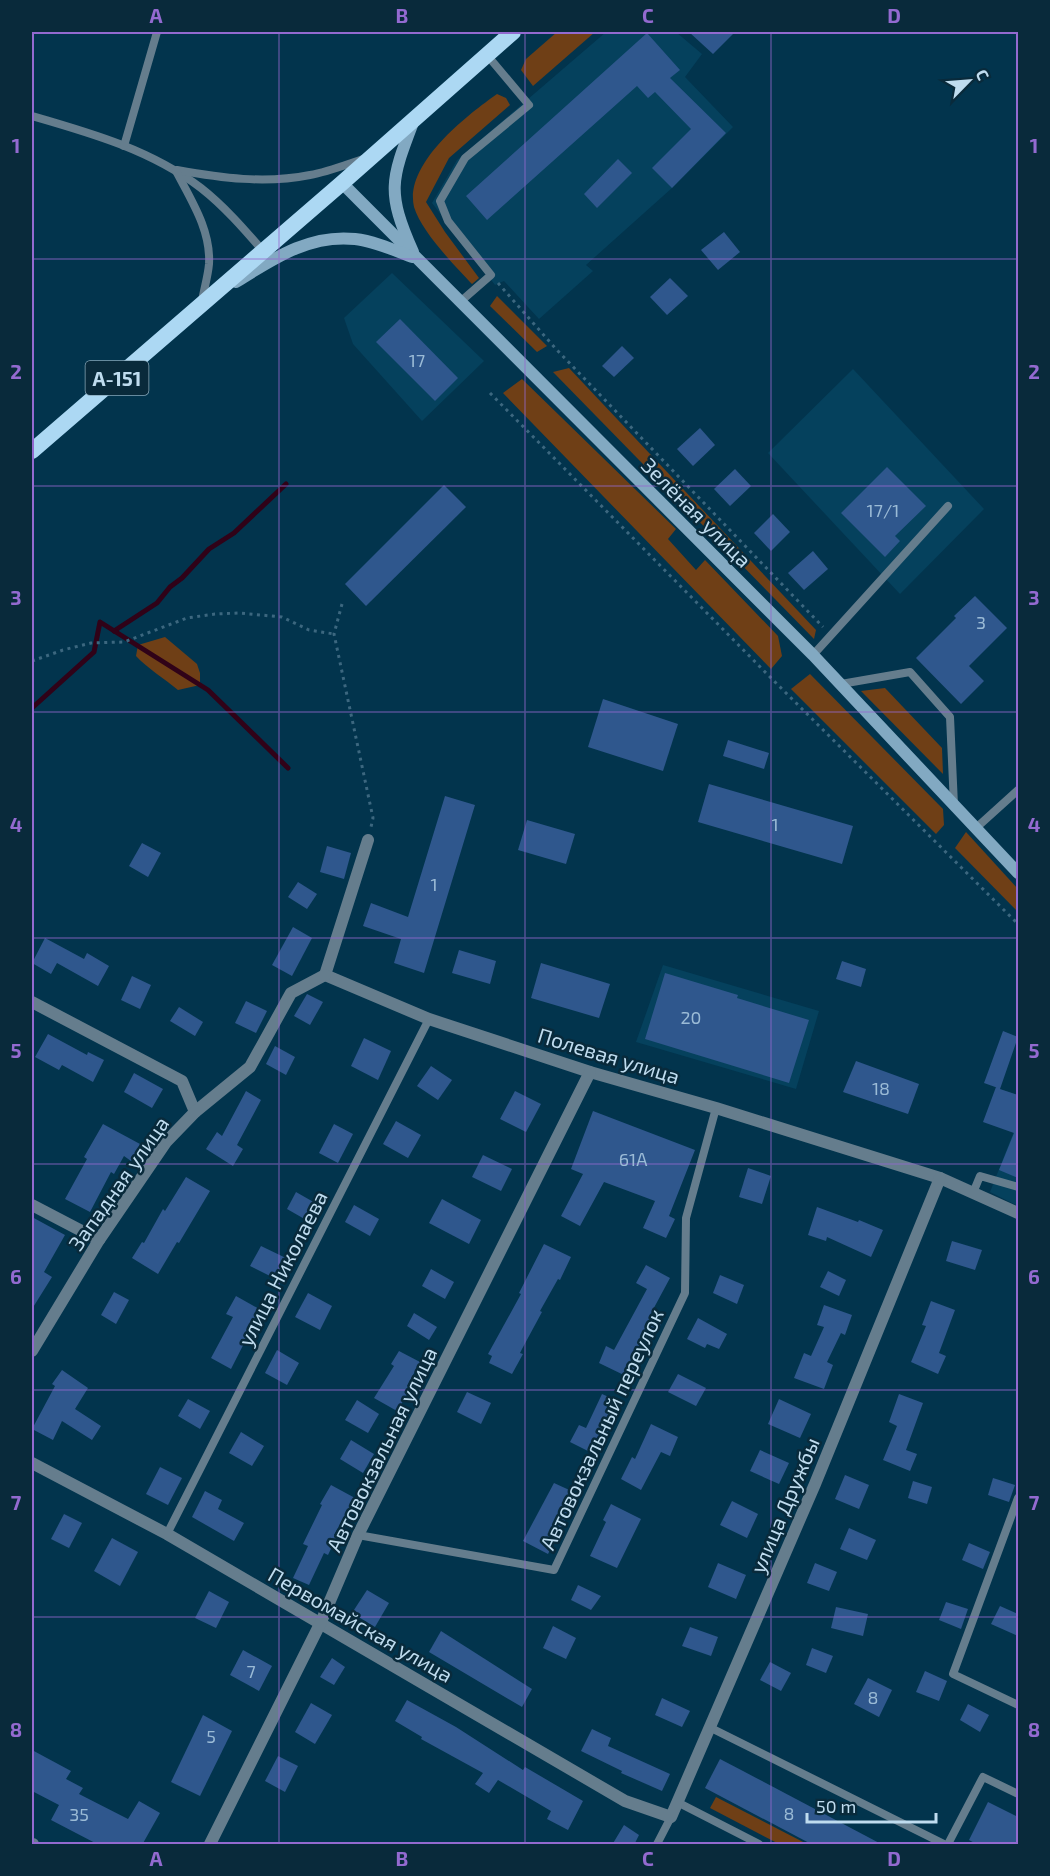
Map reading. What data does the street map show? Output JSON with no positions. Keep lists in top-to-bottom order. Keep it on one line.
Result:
{"streets":{"highway":["А-151"],"main road":["Зелёная улица"],"street":["Полевая улица","Западная улица","Автовокзальная улица","улица Дружбы","Первомайская улица"],"lane":["улица Николаева","Автовокзальный переулок"]},"crossings":[["А-151","Зелёная улица"],["Полевая улица","Западная улица"],["Полевая улица","улица Николаева"],["Полевая улица","Автовокзальный переулок"],["Полевая улица","Автовокзальная улица"],["Полевая улица","улица Дружбы"],["улица Николаева","Первомайская улица"],["Автовокзальный переулок","Автовокзальная улица"],["Автовокзальная улица","Первомайская улица"],["улица Дружбы","Первомайская улица"]],"house_numbers":["17","17/1","3","1","1","20","18","61А","7","8","5","8","35"],"scale_bar":"50 m","north":"top right","grid":{"columns":["A","B","C","D"],"rows":["1","2","3","4","5","6","7","8"]}}
